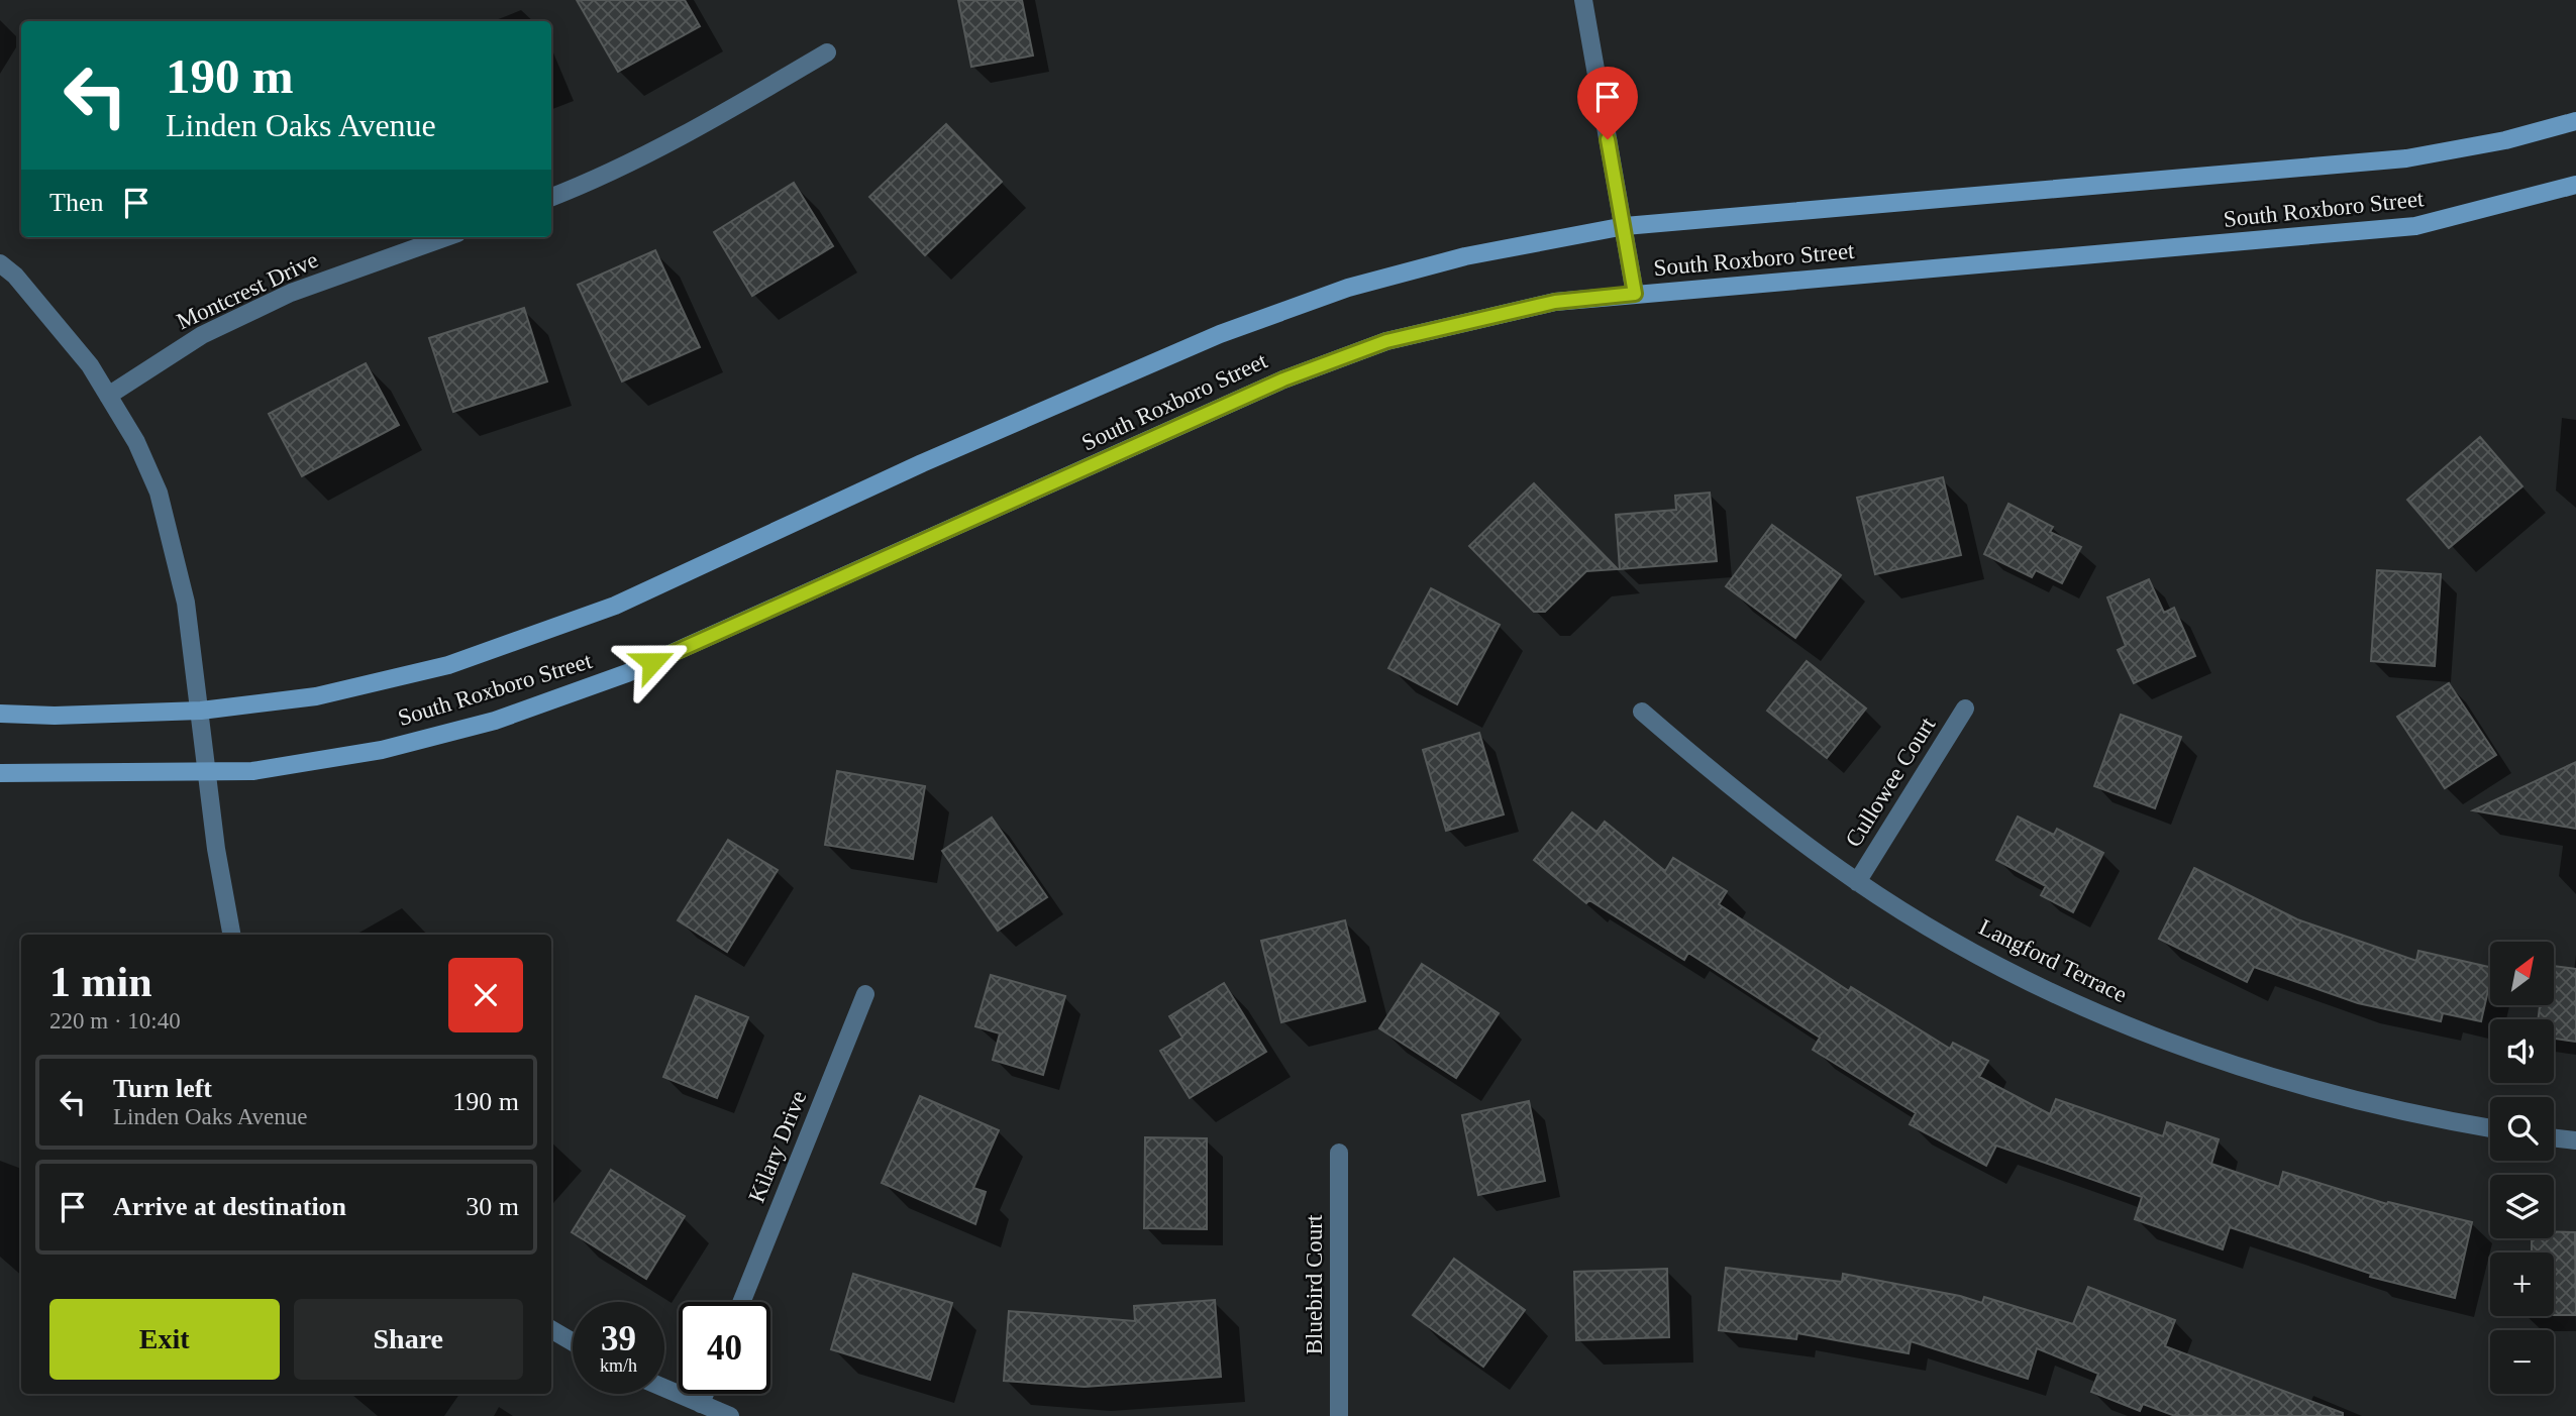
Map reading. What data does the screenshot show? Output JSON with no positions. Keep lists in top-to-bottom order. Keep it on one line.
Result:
{"streets":{"street":["South Roxboro Street","Montcrest Drive","Cullowee Court","Langford Terrace","Kilary Drive","Bluebird Court"]},"crossings":[["Cullowee Court","Langford Terrace"]],"north":"top right","page":{"turn":["190 m","Linden Oaks Avenue"],"then":"Then","heading":["1 min","220 m · 10:40"],"map_buttons":["+","−"],"list":[{"name":"Turn left","note":"Linden Oaks Avenue","value":"190 m"},{"name":"Arrive at destination","value":"30 m"}],"buttons":["Exit","Share"],"speed":"39 km/h","limit":"40"}}
